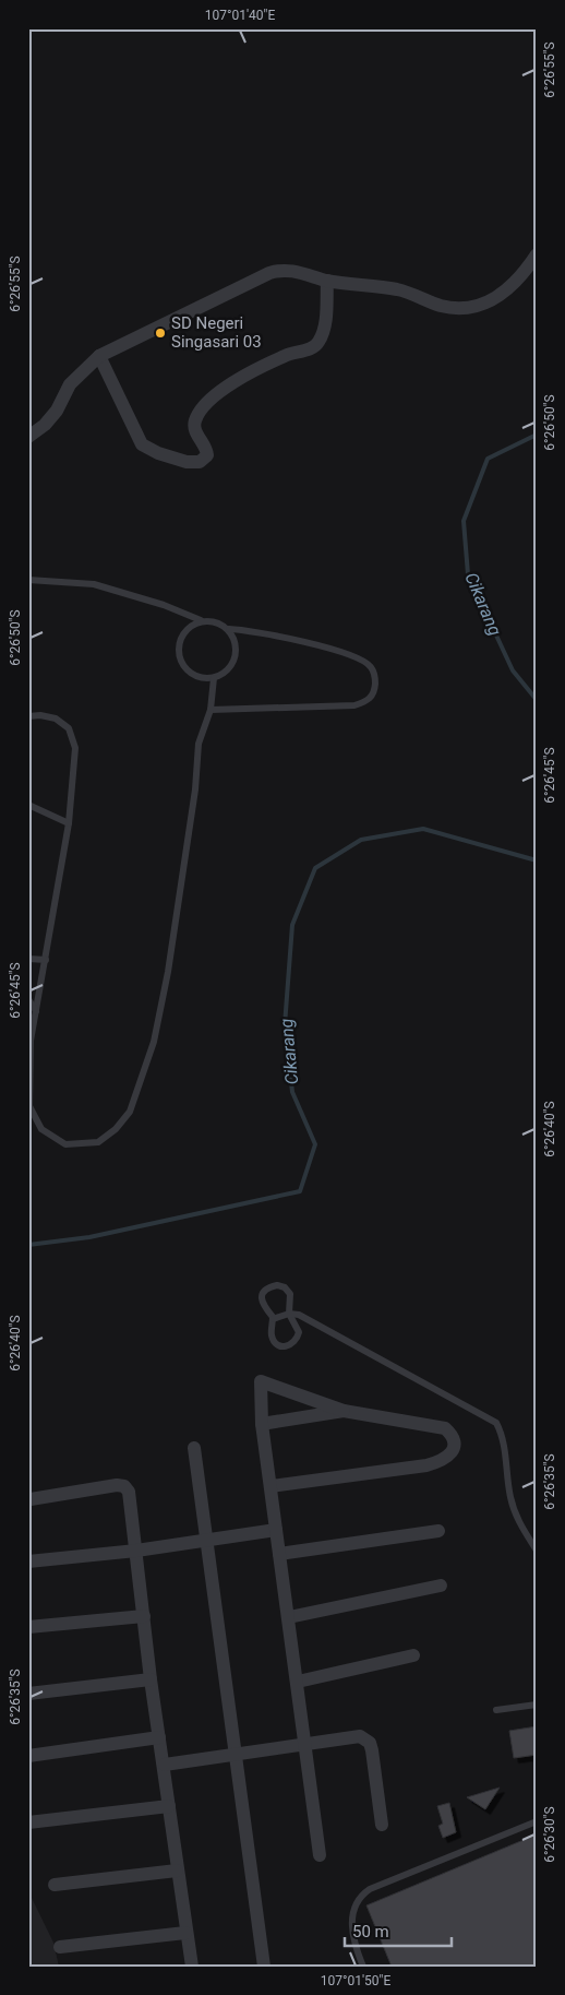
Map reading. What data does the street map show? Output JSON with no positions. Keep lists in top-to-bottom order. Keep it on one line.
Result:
{"water":["Cikarang"],"places":["SD Negeri Singasari 03"],"scale_bar":"50 m","coordinates":["107°01'40\"E","6°26'55\"S","6°26'50\"S","6°26'45\"S","6°26'40\"S","6°26'35\"S","6°26'30\"S","107°01'50\"E"]}
